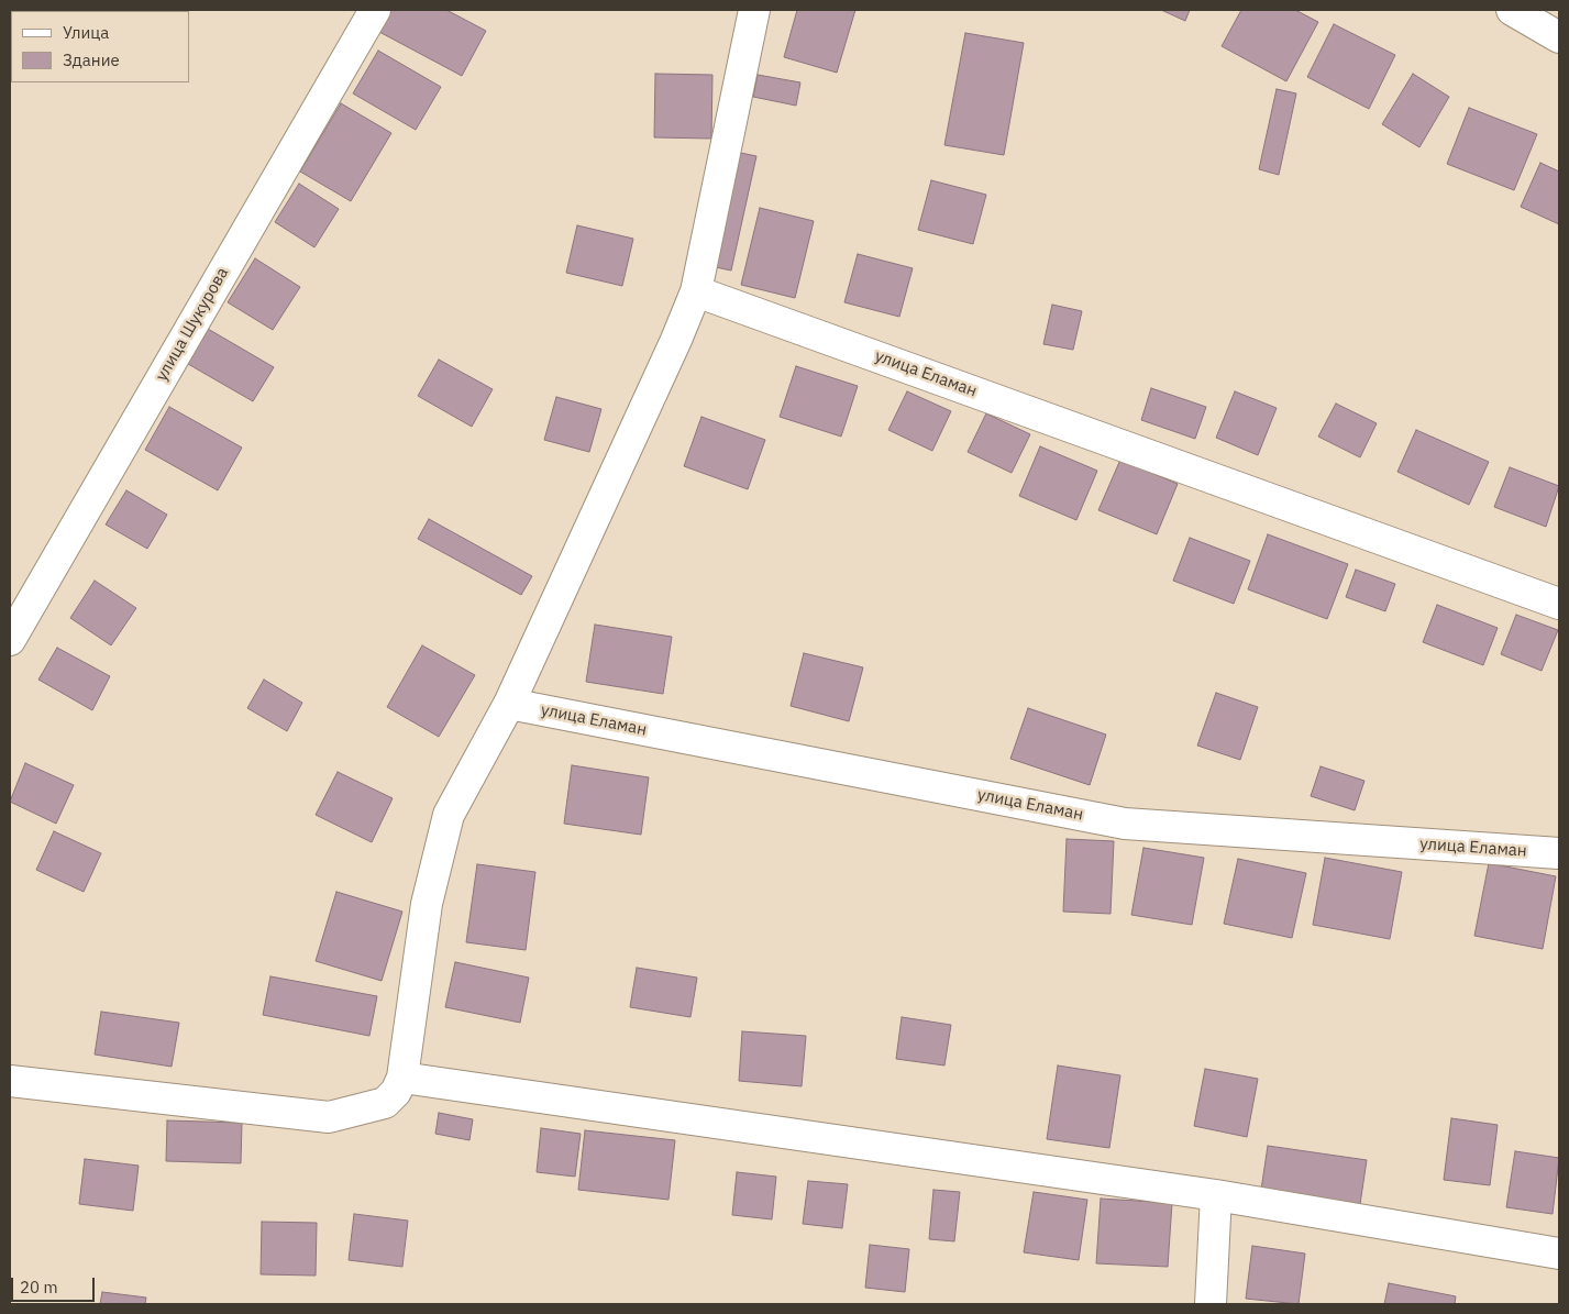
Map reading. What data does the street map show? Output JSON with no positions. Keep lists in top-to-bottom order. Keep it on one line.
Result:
{"streets":{"street":["улица Шукурова","улица Еламан"]},"legend":["Улица","Здание"],"scale_bar":"20 m"}
